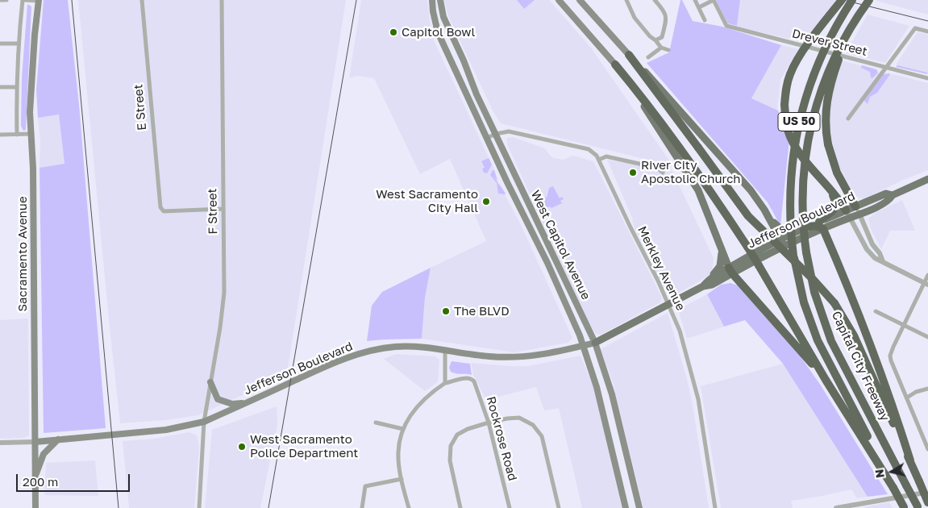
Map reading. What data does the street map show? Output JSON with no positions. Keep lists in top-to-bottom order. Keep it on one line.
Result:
{"streets":{"highway":["US 50","Capital City Freeway"],"main road":["Jefferson Boulevard","West Capitol Avenue","Sacramento Avenue"],"street":["Drever Street","E Street","F Street","Merkley Avenue","Rockrose Road"]},"crossings":[["E Street","F Street"],["F Street","Jefferson Boulevard"],["Jefferson Boulevard","West Capitol Avenue"],["Jefferson Boulevard","Sacramento Avenue"],["Jefferson Boulevard","Merkley Avenue"],["West Capitol Avenue","Merkley Avenue"]],"places":["Capitol Bowl","River City Apostolic Church","West Sacramento City Hall","The BLVD","West Sacramento Police Department"],"scale_bar":"200 m","north":"left"}
